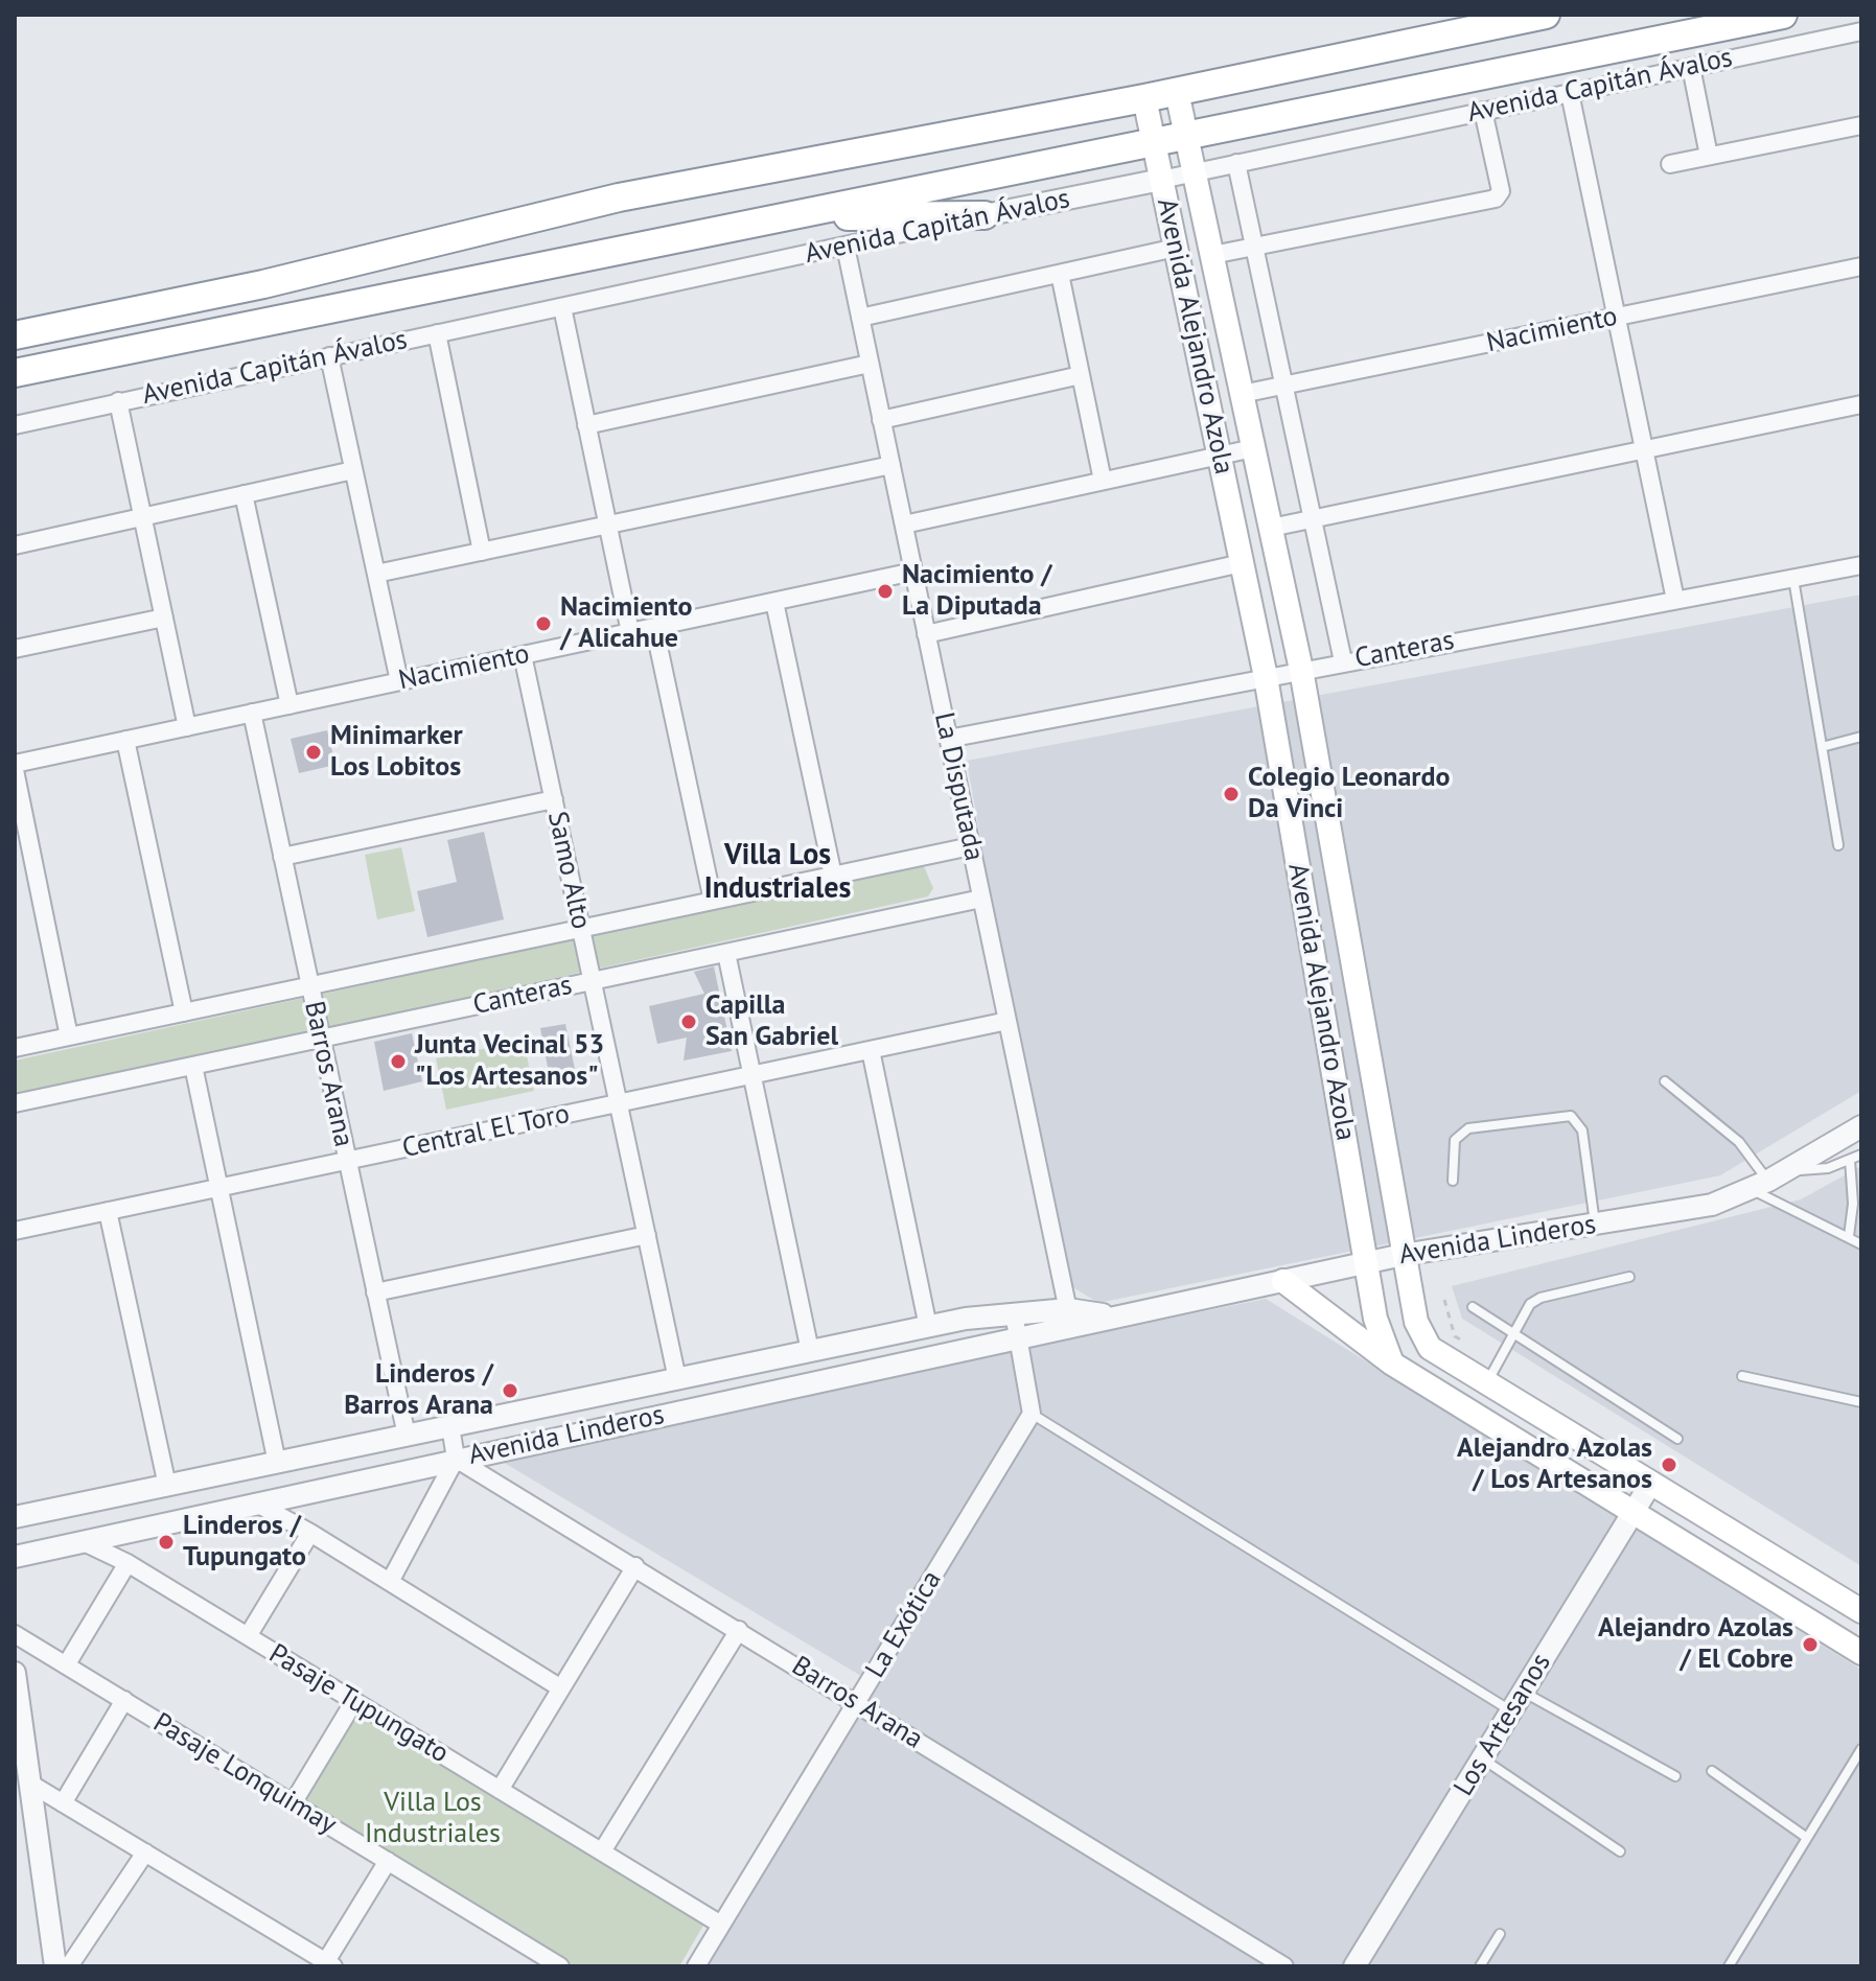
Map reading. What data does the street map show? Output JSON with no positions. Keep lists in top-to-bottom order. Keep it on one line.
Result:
{"streets":{"highway":["Avenida Capitán Ávalos"],"main road":["Avenida Alejandro Azola"],"street":["Nacimiento","Canteras","La Disputada","Samo Alto","Barros Arana","Central El Toro","Avenida Linderos","La Exótica","Pasaje Tupungato","Los Artesanos","Pasaje Lonquimay"]},"crossings":[["Avenida Capitán Ávalos","Avenida Alejandro Azola"],["Avenida Capitán Ávalos","La Disputada"],["Nacimiento","Avenida Alejandro Azola"],["Nacimiento","La Disputada"],["Nacimiento","Samo Alto"],["Nacimiento","Barros Arana"],["Avenida Alejandro Azola","Canteras"],["Avenida Alejandro Azola","Avenida Linderos"],["Avenida Alejandro Azola","Los Artesanos"],["Canteras","La Disputada"],["Canteras","Samo Alto"],["Canteras","Barros Arana"],["La Disputada","Central El Toro"],["La Disputada","Avenida Linderos"],["Samo Alto","Central El Toro"],["Samo Alto","Avenida Linderos"],["Barros Arana","Central El Toro"],["Barros Arana","Avenida Linderos"],["Barros Arana","La Exótica"],["Avenida Linderos","Pasaje Tupungato"],["La Exótica","Pasaje Tupungato"]],"districts":["Villa Los Industriales"],"parks":["Villa Los Industriales"],"places":["Nacimiento / La Diputada","Nacimiento / Alicahue","Minimarker Los Lobitos","Colegio Leonardo Da Vinci","Capilla San Gabriel","Junta Vecinal 53 \"Los Artesanos\"","Linderos / Barros Arana","Alejandro Azolas / Los Artesanos","Linderos / Tupungato","Alejandro Azolas / El Cobre"]}
